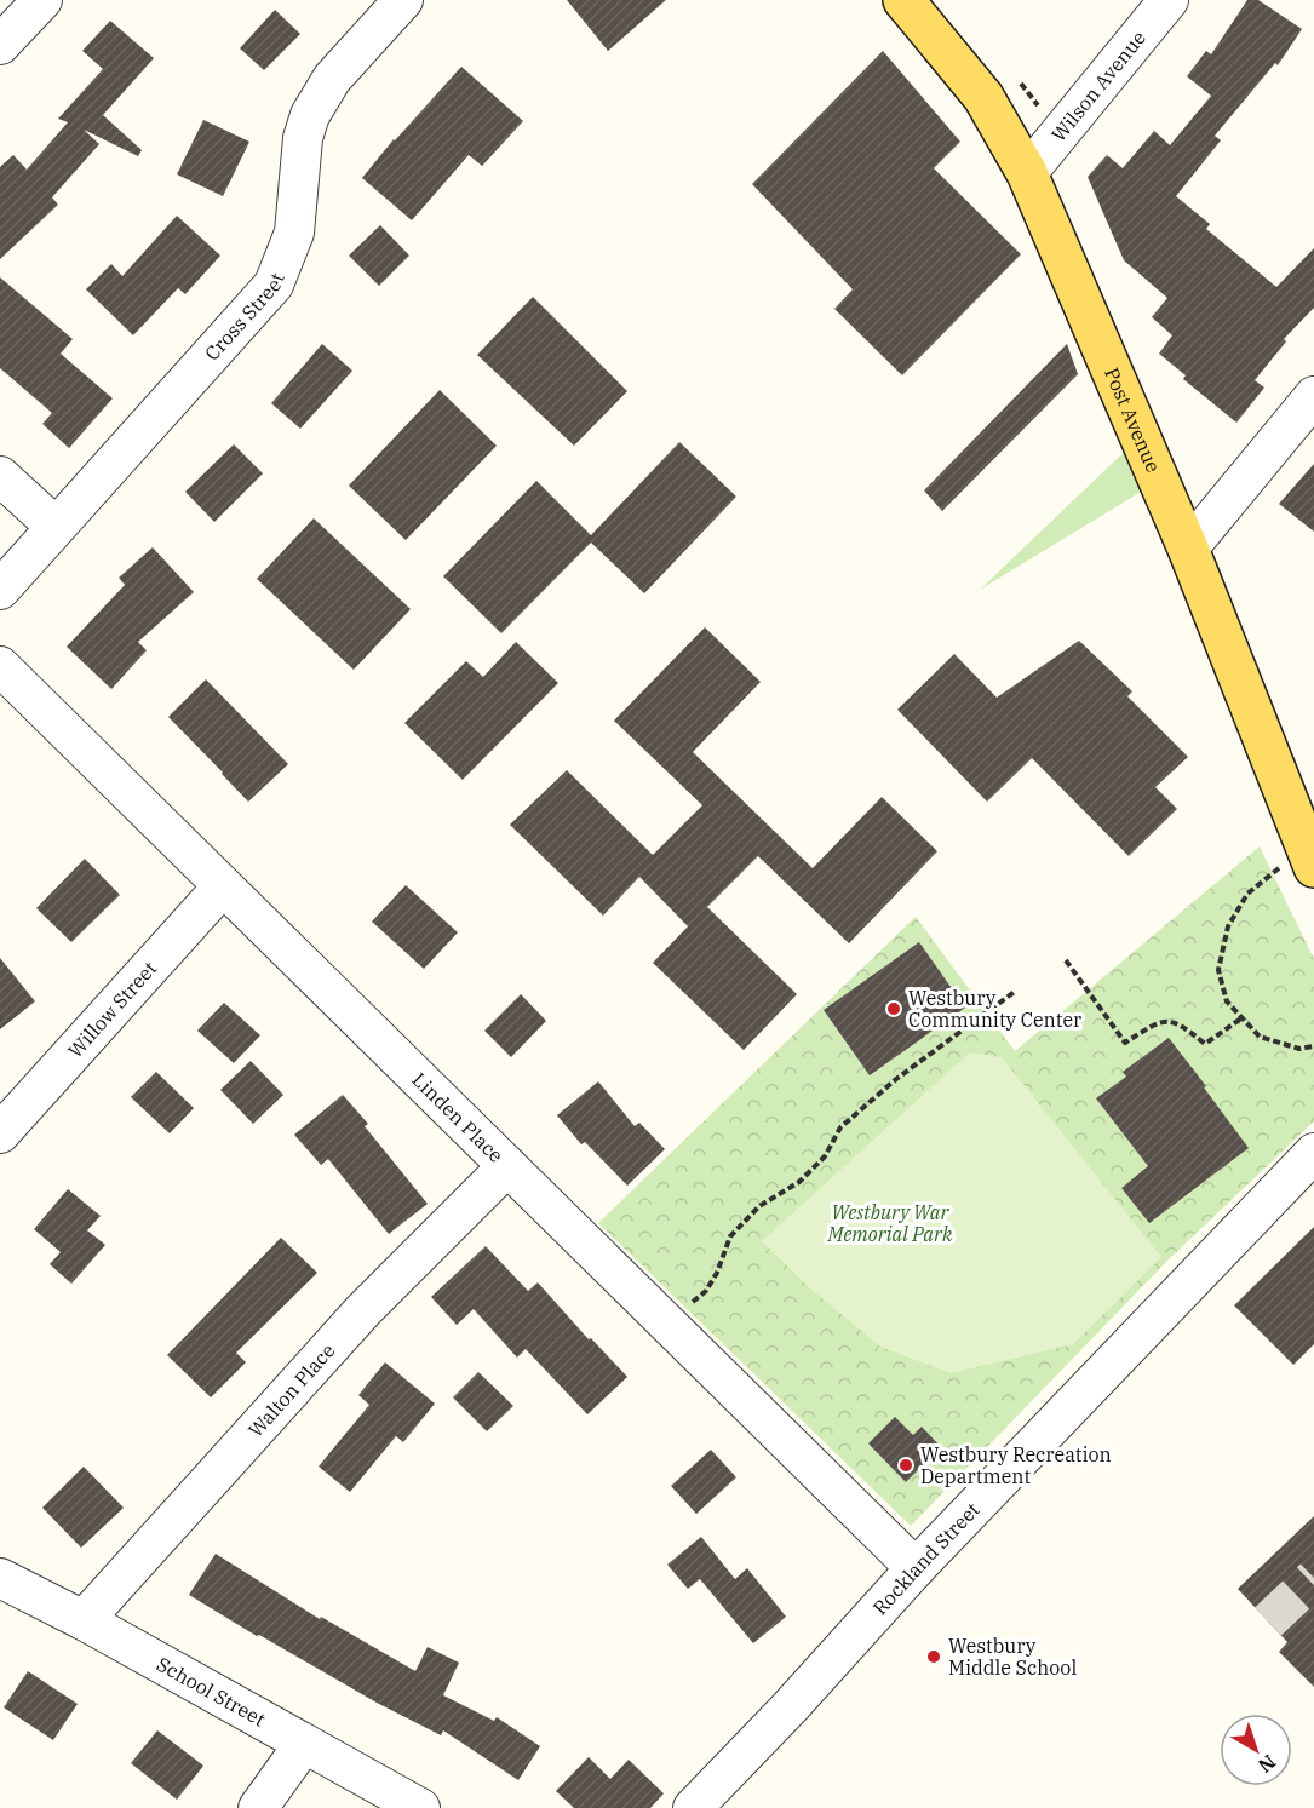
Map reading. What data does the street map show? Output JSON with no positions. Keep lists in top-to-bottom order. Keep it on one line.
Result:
{"streets":{"main road":["Post Avenue"],"street":["Wilson Avenue","Cross Street","Willow Street","Linden Place","Walton Place","Rockland Street","School Street"]},"crossings":[["Wilson Avenue","Post Avenue"],["Willow Street","Linden Place"],["Linden Place","Walton Place"],["Linden Place","Rockland Street"],["Walton Place","School Street"]],"parks":["Westbury War Memorial Park"],"places":["Westbury Community Center","Westbury Recreation Department","Westbury Middle School"],"north":"bottom right"}
